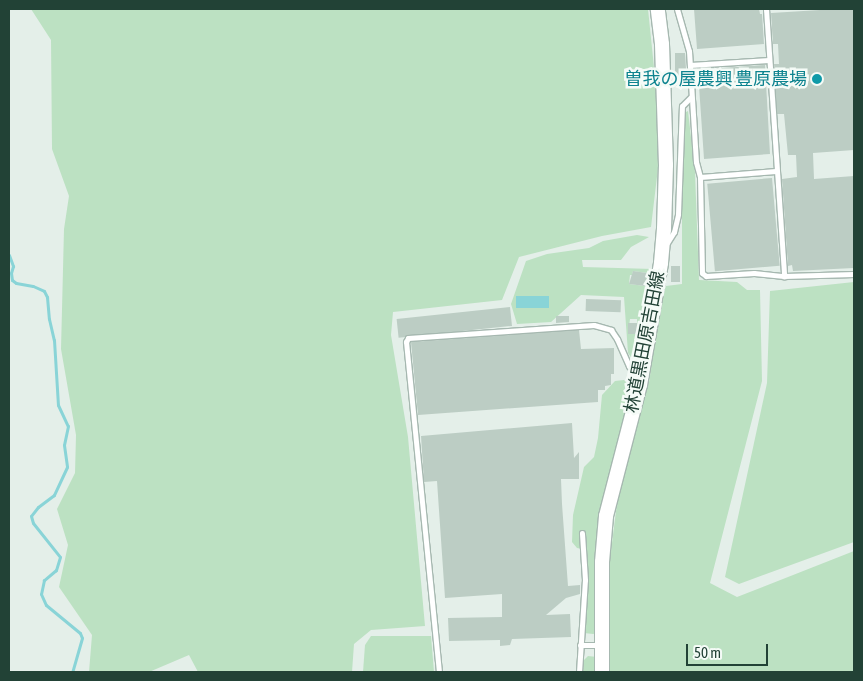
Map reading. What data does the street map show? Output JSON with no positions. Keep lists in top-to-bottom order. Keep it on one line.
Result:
{"streets":{"street":["林道黒田原吉田線"]},"places":["曽我の屋農興 豊原農場"],"scale_bar":"50 m"}
